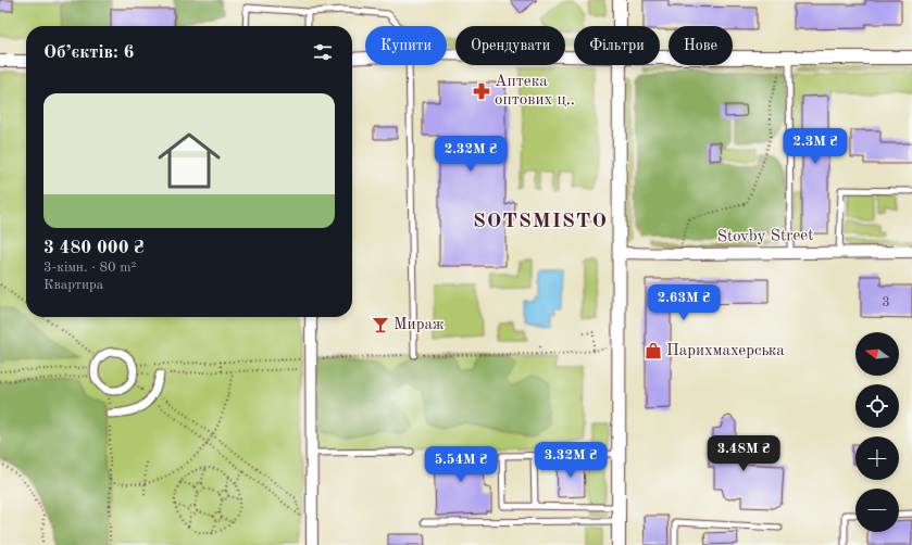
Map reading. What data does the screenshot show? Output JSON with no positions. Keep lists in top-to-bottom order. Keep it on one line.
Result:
{"streets":{"street":["Stovby Street"]},"districts":["SOTSMISTO"],"places":{"pharmacy":["Аптека оптових ц‥"],"bar":["Мираж"],"shop":["Парихмахерська"]},"house_numbers":["3"],"north":"left","page":{"chip":["Купити","Орендувати","Фільтри","Нове"],"heading":"Об’єктів: 6","list":[{"name":"3 480 000 ₴","note":"3-кімн. · 80 m² · Квартира"}],"price":["2.3M ₴","2.32M ₴","2.63M ₴","3.48M ₴","3.32M ₴","5.54M ₴"],"map_buttons":["+","−"]}}
